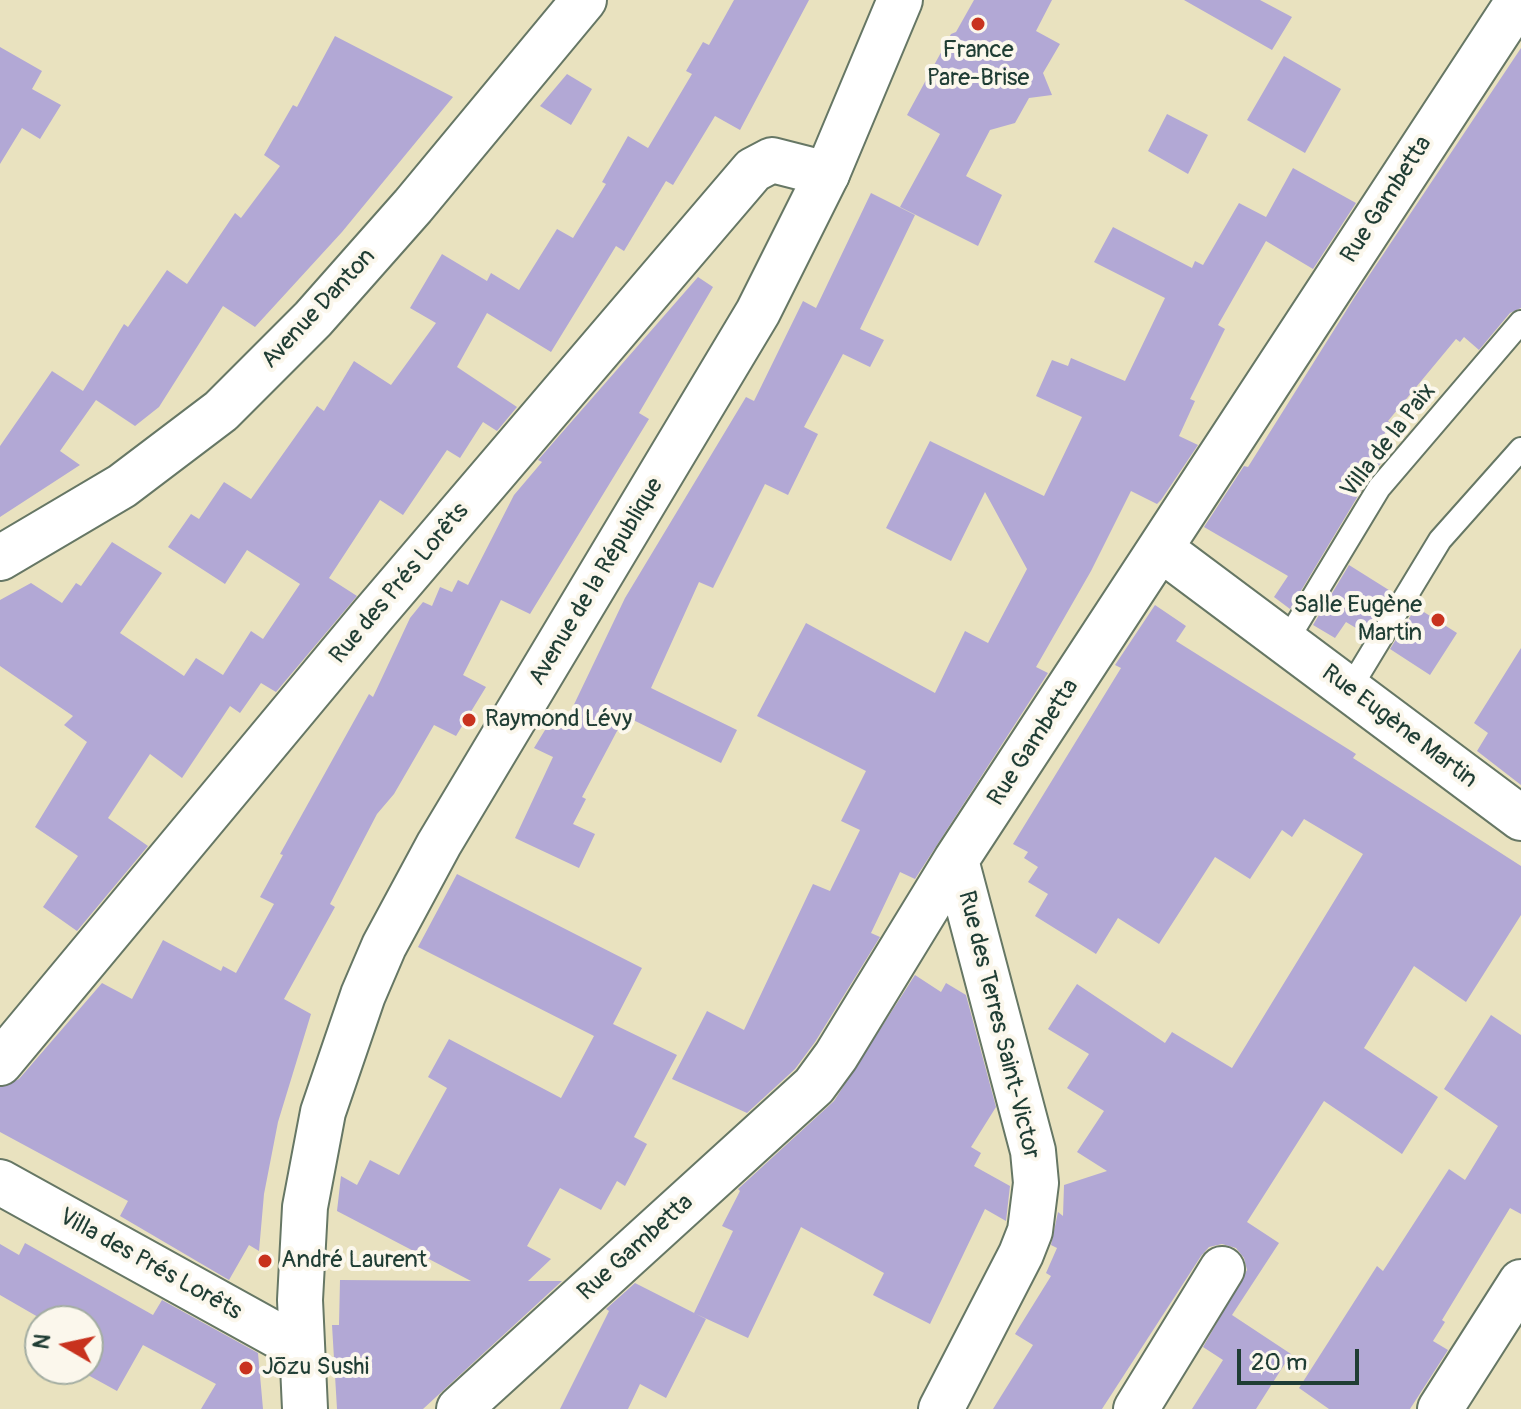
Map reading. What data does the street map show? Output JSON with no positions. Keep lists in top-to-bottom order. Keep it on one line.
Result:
{"streets":{"street":["Rue Gambetta","Avenue Danton","Avenue de la République","Rue des Prés Lorêts","Rue Eugène Martin","Rue des Terres Saint-Victor","Villa des Prés Lorêts"],"lane":["Villa de la Paix"]},"crossings":[["Rue Gambetta","Rue Eugène Martin"],["Rue Gambetta","Rue des Terres Saint-Victor"],["Villa de la Paix","Rue Eugène Martin"],["Avenue de la République","Rue des Prés Lorêts"],["Avenue de la République","Villa des Prés Lorêts"]],"places":["France Pare-Brise","Salle Eugène Martin","Raymond Lévy","André Laurent","Jōzu Sushi"],"scale_bar":"20 m","north":"left"}
